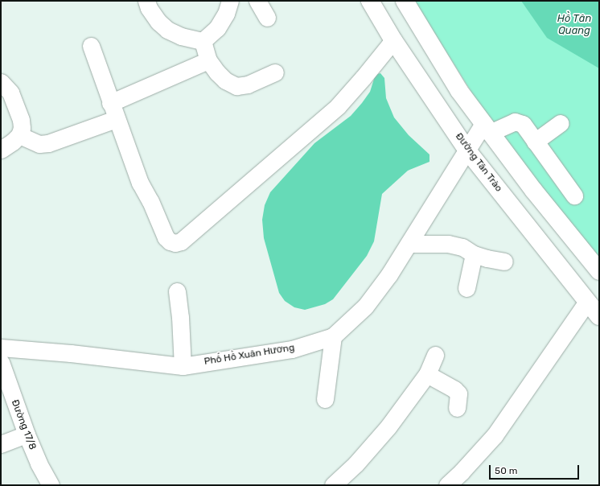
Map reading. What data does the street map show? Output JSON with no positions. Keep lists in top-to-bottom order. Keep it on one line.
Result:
{"streets":{"main road":["Đường Tân Trào"],"street":["Phố Hồ Xuân Hương","Đường 17/8"]},"crossings":[["Đường Tân Trào","Phố Hồ Xuân Hương"]],"water":["Hồ Tân Quang"],"scale_bar":"50 m"}
